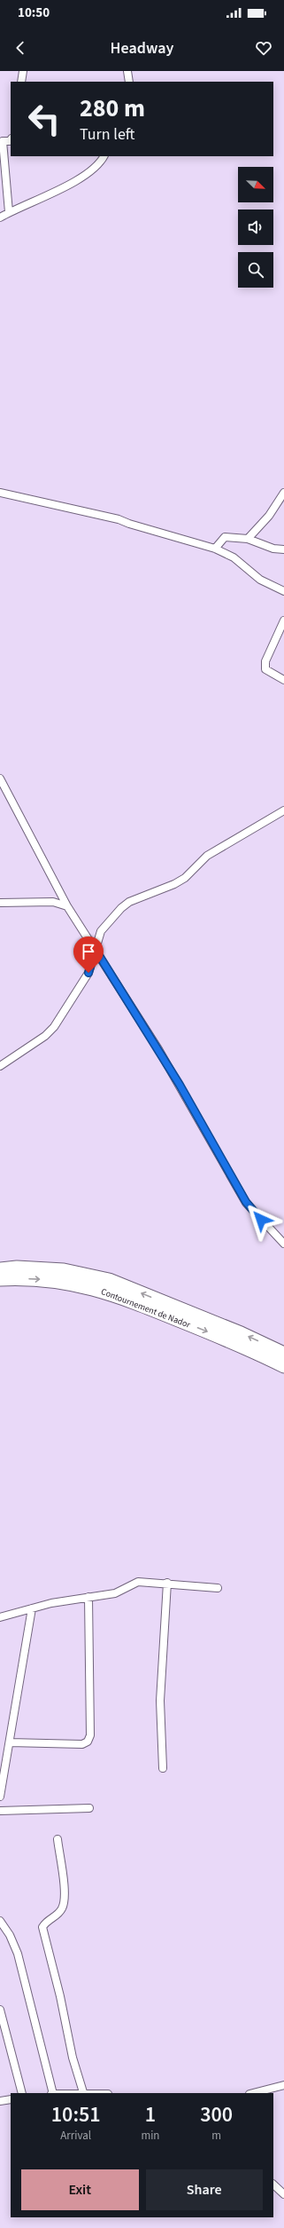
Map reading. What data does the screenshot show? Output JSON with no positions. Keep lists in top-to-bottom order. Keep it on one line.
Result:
{"streets":{"highway":["Contournement de Nador"]},"north":"bottom right","page":{"status":"10:50","header":"Headway","turn":["280 m","Turn left"],"eta":["10:51","Arrival","1","min","300","m"],"buttons":["Exit","Share"]}}
